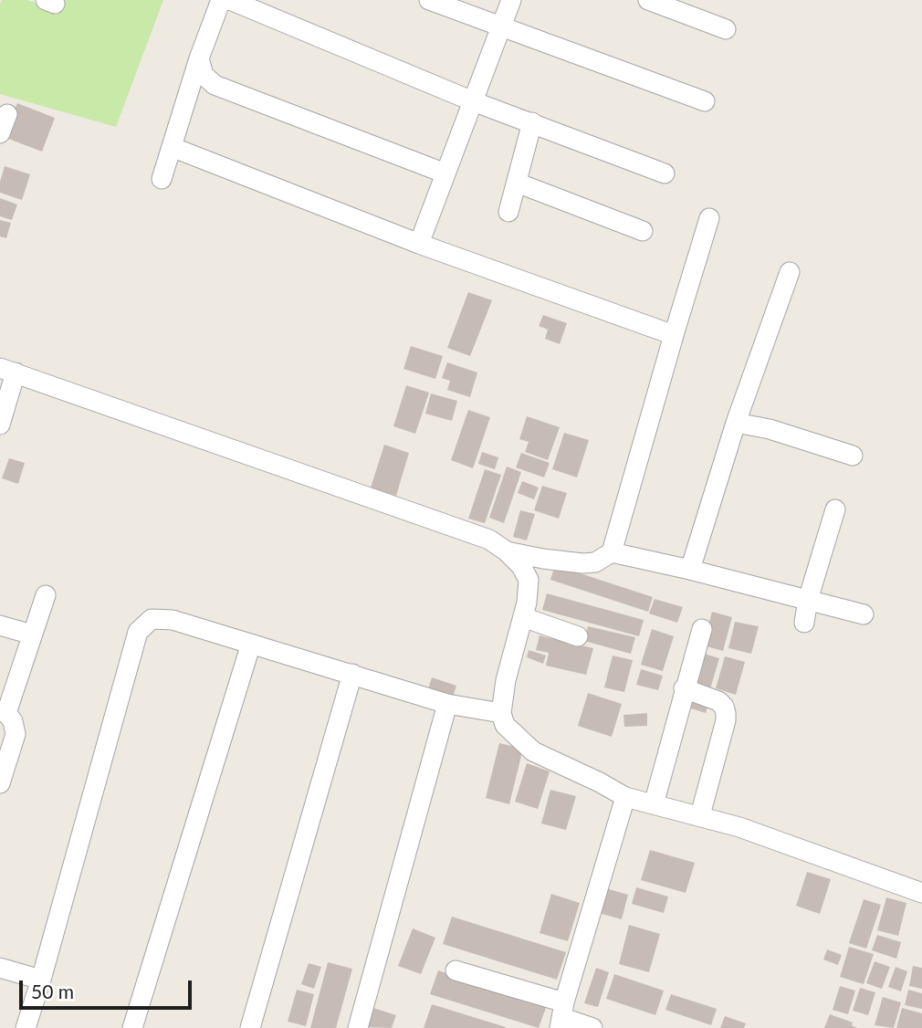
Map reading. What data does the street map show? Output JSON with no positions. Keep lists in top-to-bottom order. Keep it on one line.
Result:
{"scale_bar":"50 m"}
